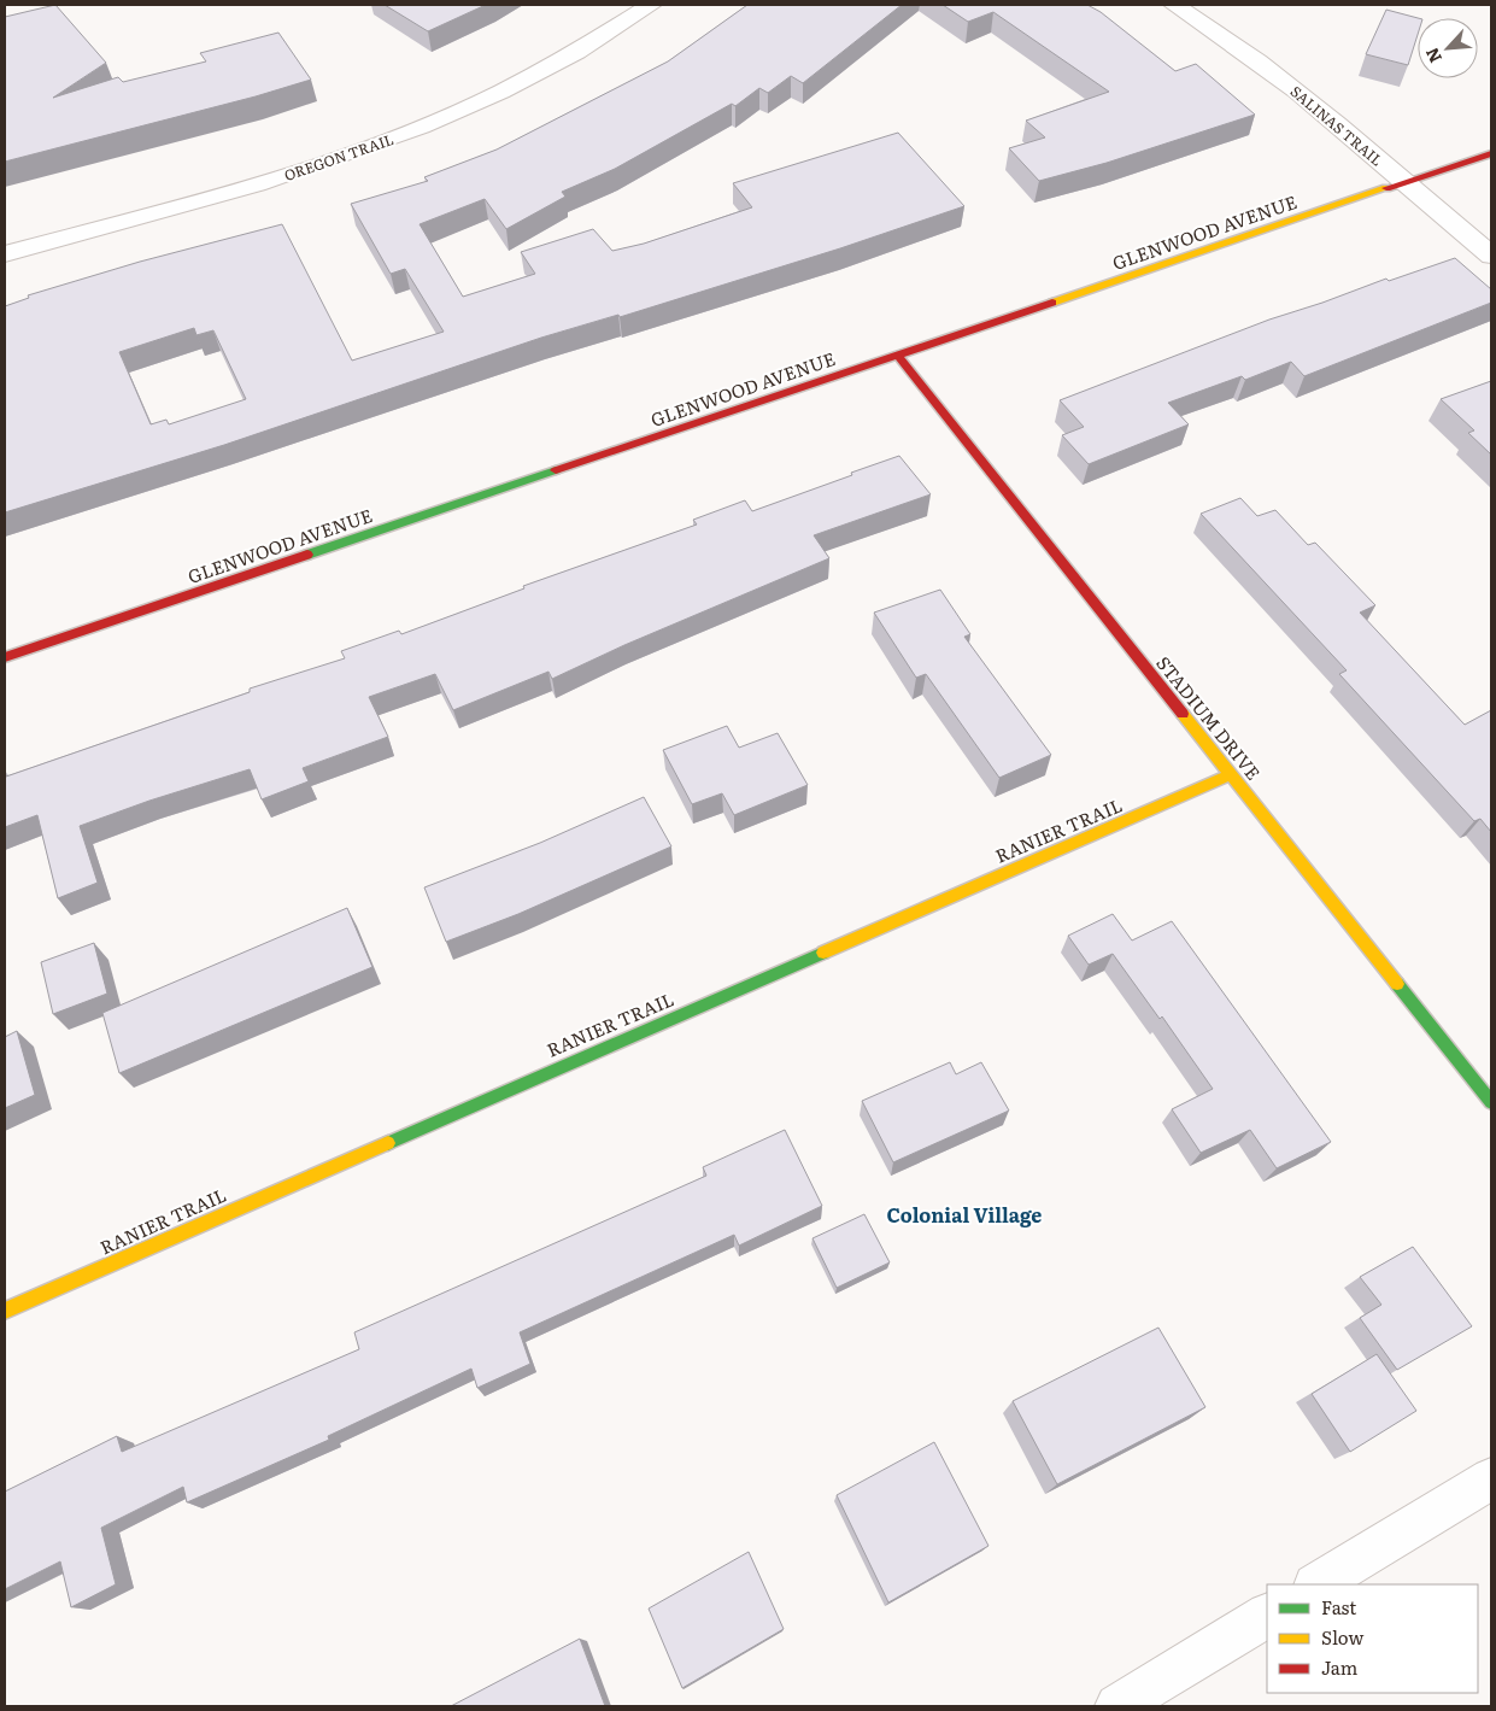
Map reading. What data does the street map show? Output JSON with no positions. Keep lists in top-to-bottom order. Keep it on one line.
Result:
{"streets":{"street":["SALINAS TRAIL","OREGON TRAIL","GLENWOOD AVENUE","STADIUM DRIVE","RANIER TRAIL"]},"crossings":[["SALINAS TRAIL","GLENWOOD AVENUE"],["GLENWOOD AVENUE","STADIUM DRIVE"],["STADIUM DRIVE","RANIER TRAIL"]],"districts":["Colonial Village"],"legend":["Fast","Slow","Jam"],"north":"bottom left"}
